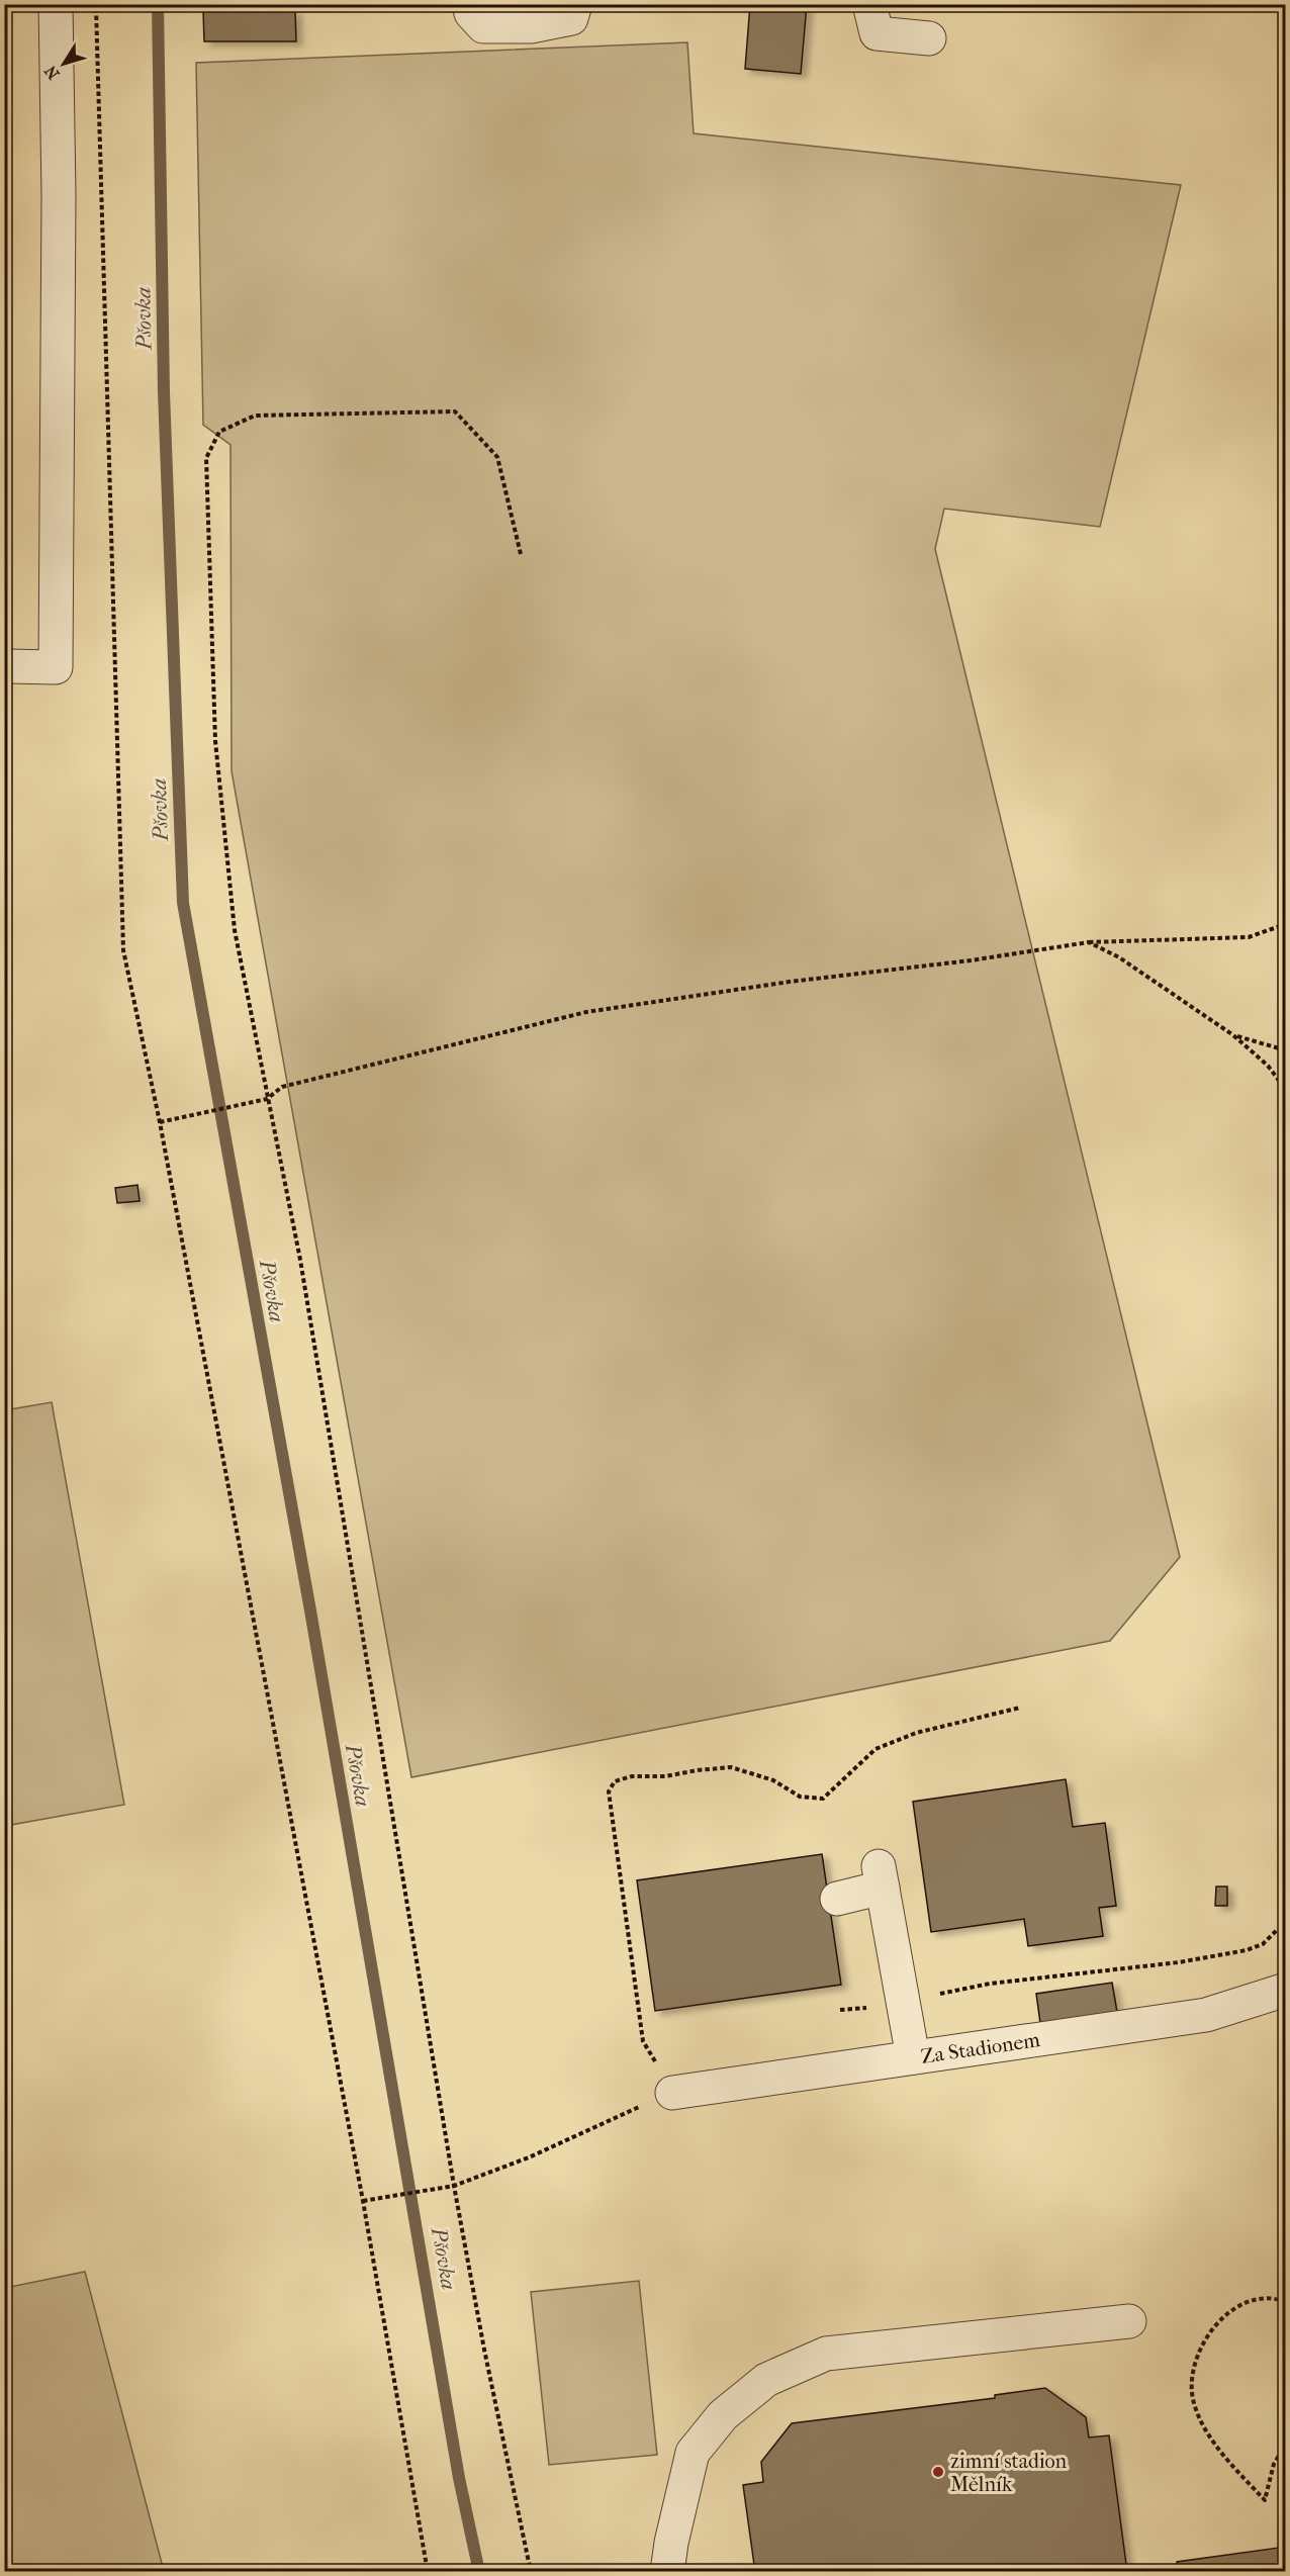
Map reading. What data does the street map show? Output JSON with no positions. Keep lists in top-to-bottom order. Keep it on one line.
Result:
{"streets":{"street":["Za Stadionem"]},"water":["Pšovka"],"places":["zimní stadion Mělník"],"north":"bottom left"}
